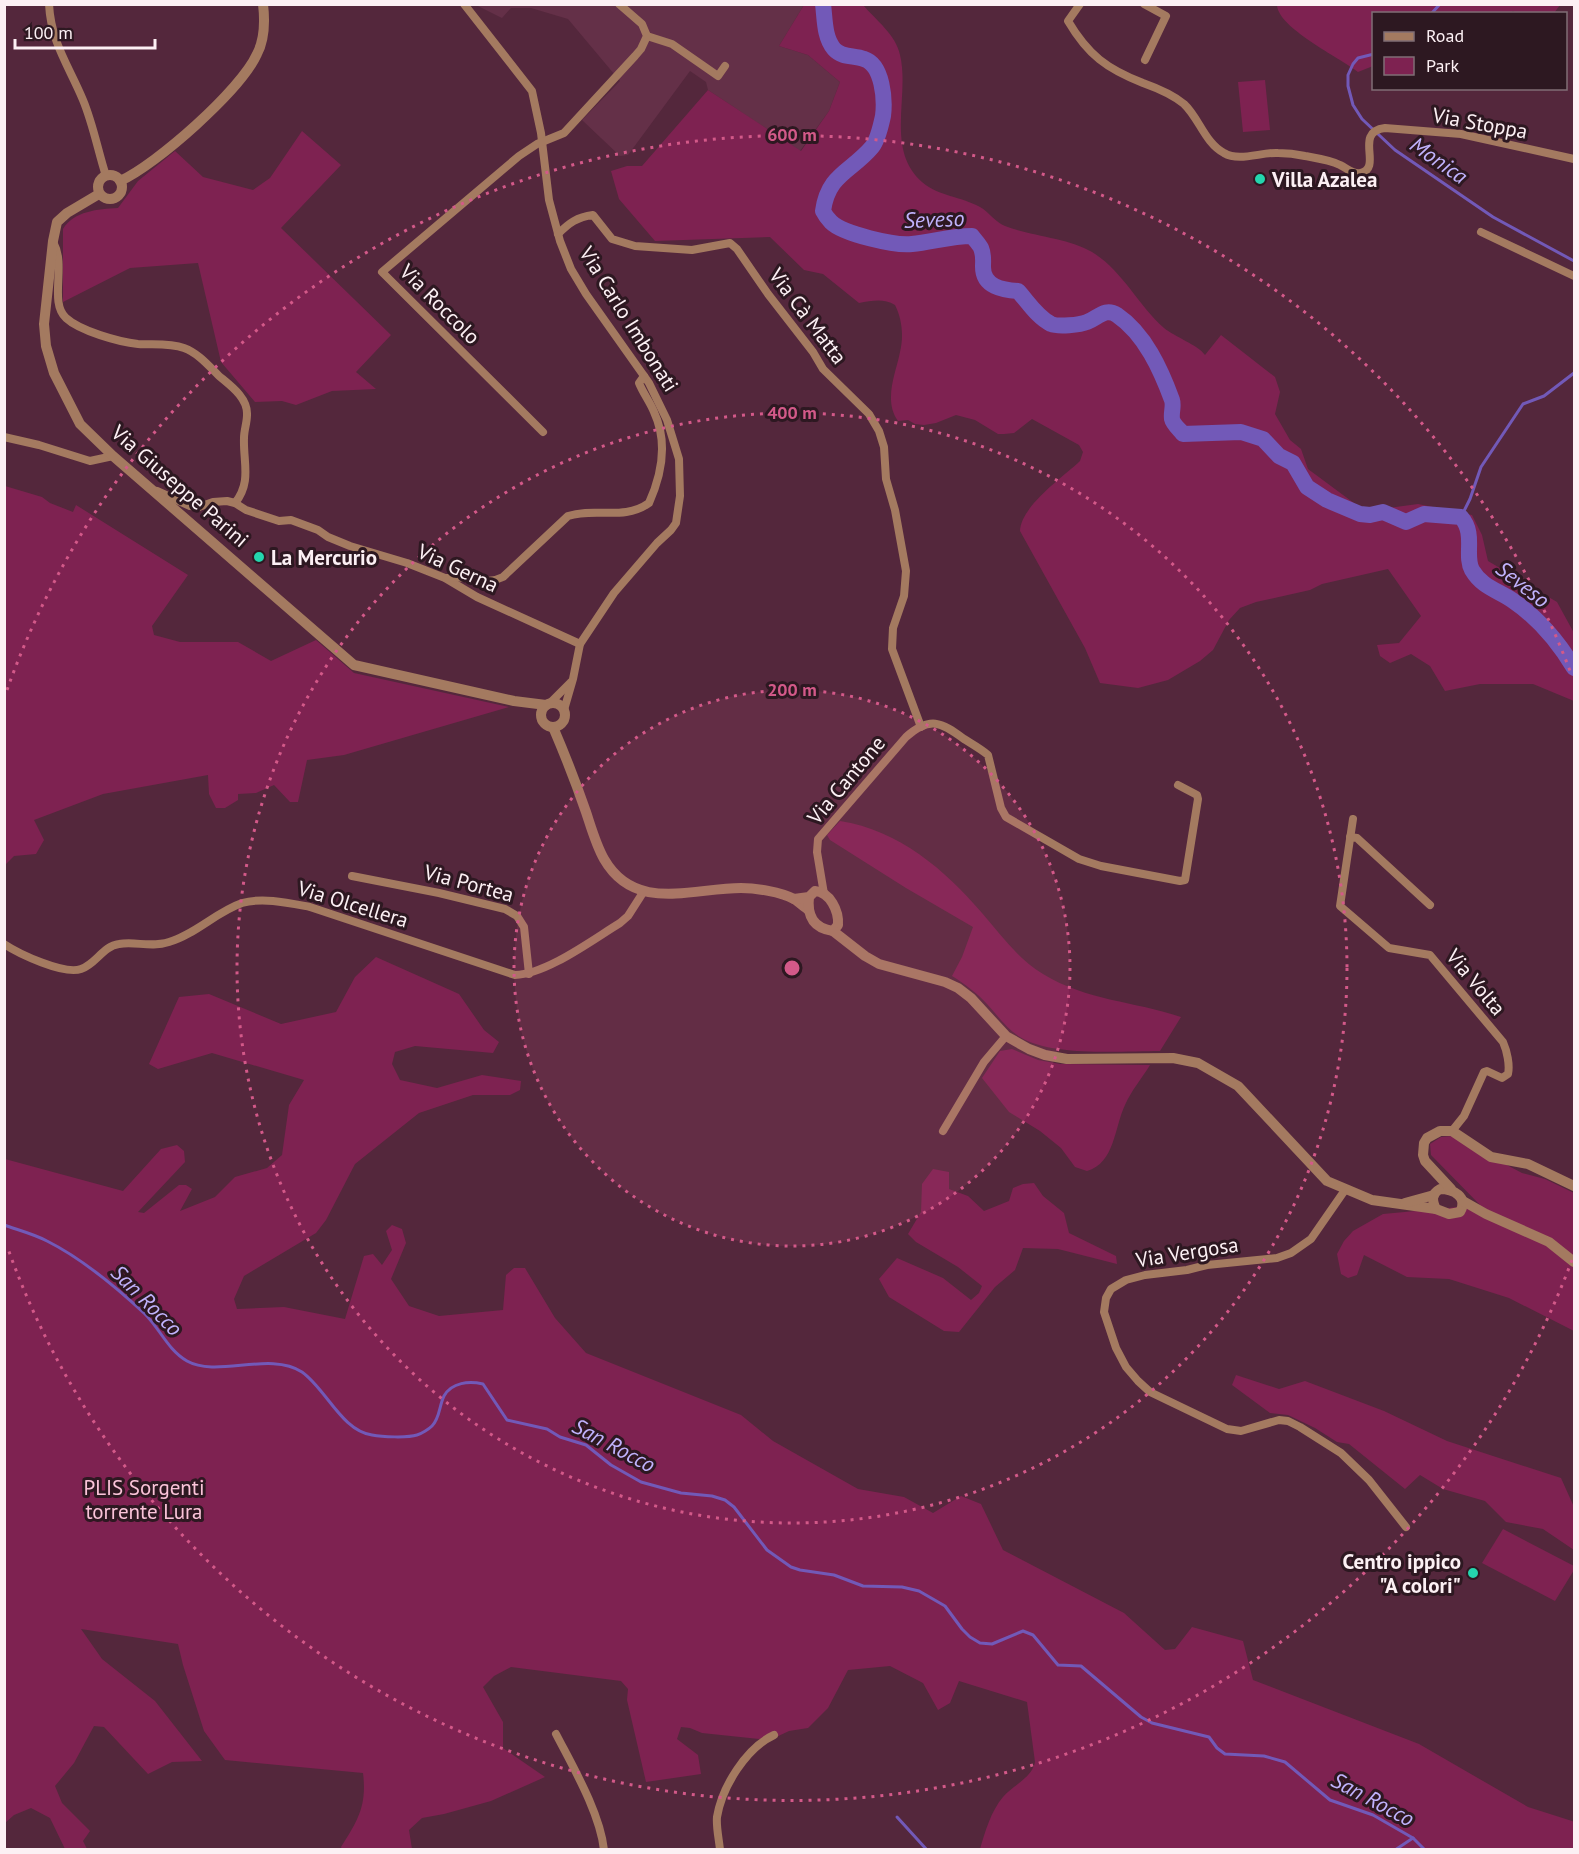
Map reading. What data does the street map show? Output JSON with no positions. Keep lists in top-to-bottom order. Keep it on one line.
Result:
{"streets":{"street":["Via Stoppa","Via Roccolo","Via Cà Matta","Via Carlo Imbonati","Via Giuseppe Parini","Via Gerna","Via Cantone","Via Portea","Via Olcellera","Via Volta","Via Vergosa"]},"crossings":[["Via Roccolo","Via Carlo Imbonati"],["Via Cà Matta","Via Carlo Imbonati"],["Via Cà Matta","Via Cantone"],["Via Carlo Imbonati","Via Giuseppe Parini"],["Via Carlo Imbonati","Via Gerna"],["Via Giuseppe Parini","Via Gerna"],["Via Portea","Via Olcellera"]],"water":["Monica","Seveso","San Rocco"],"parks":["PLIS Sorgenti torrente Lura"],"places":["Villa Azalea","La Mercurio","Centro ippico \"A colori\""],"legend":["Road","Park"],"scale_bar":"100 m","rings":["600 m","400 m","200 m"]}
